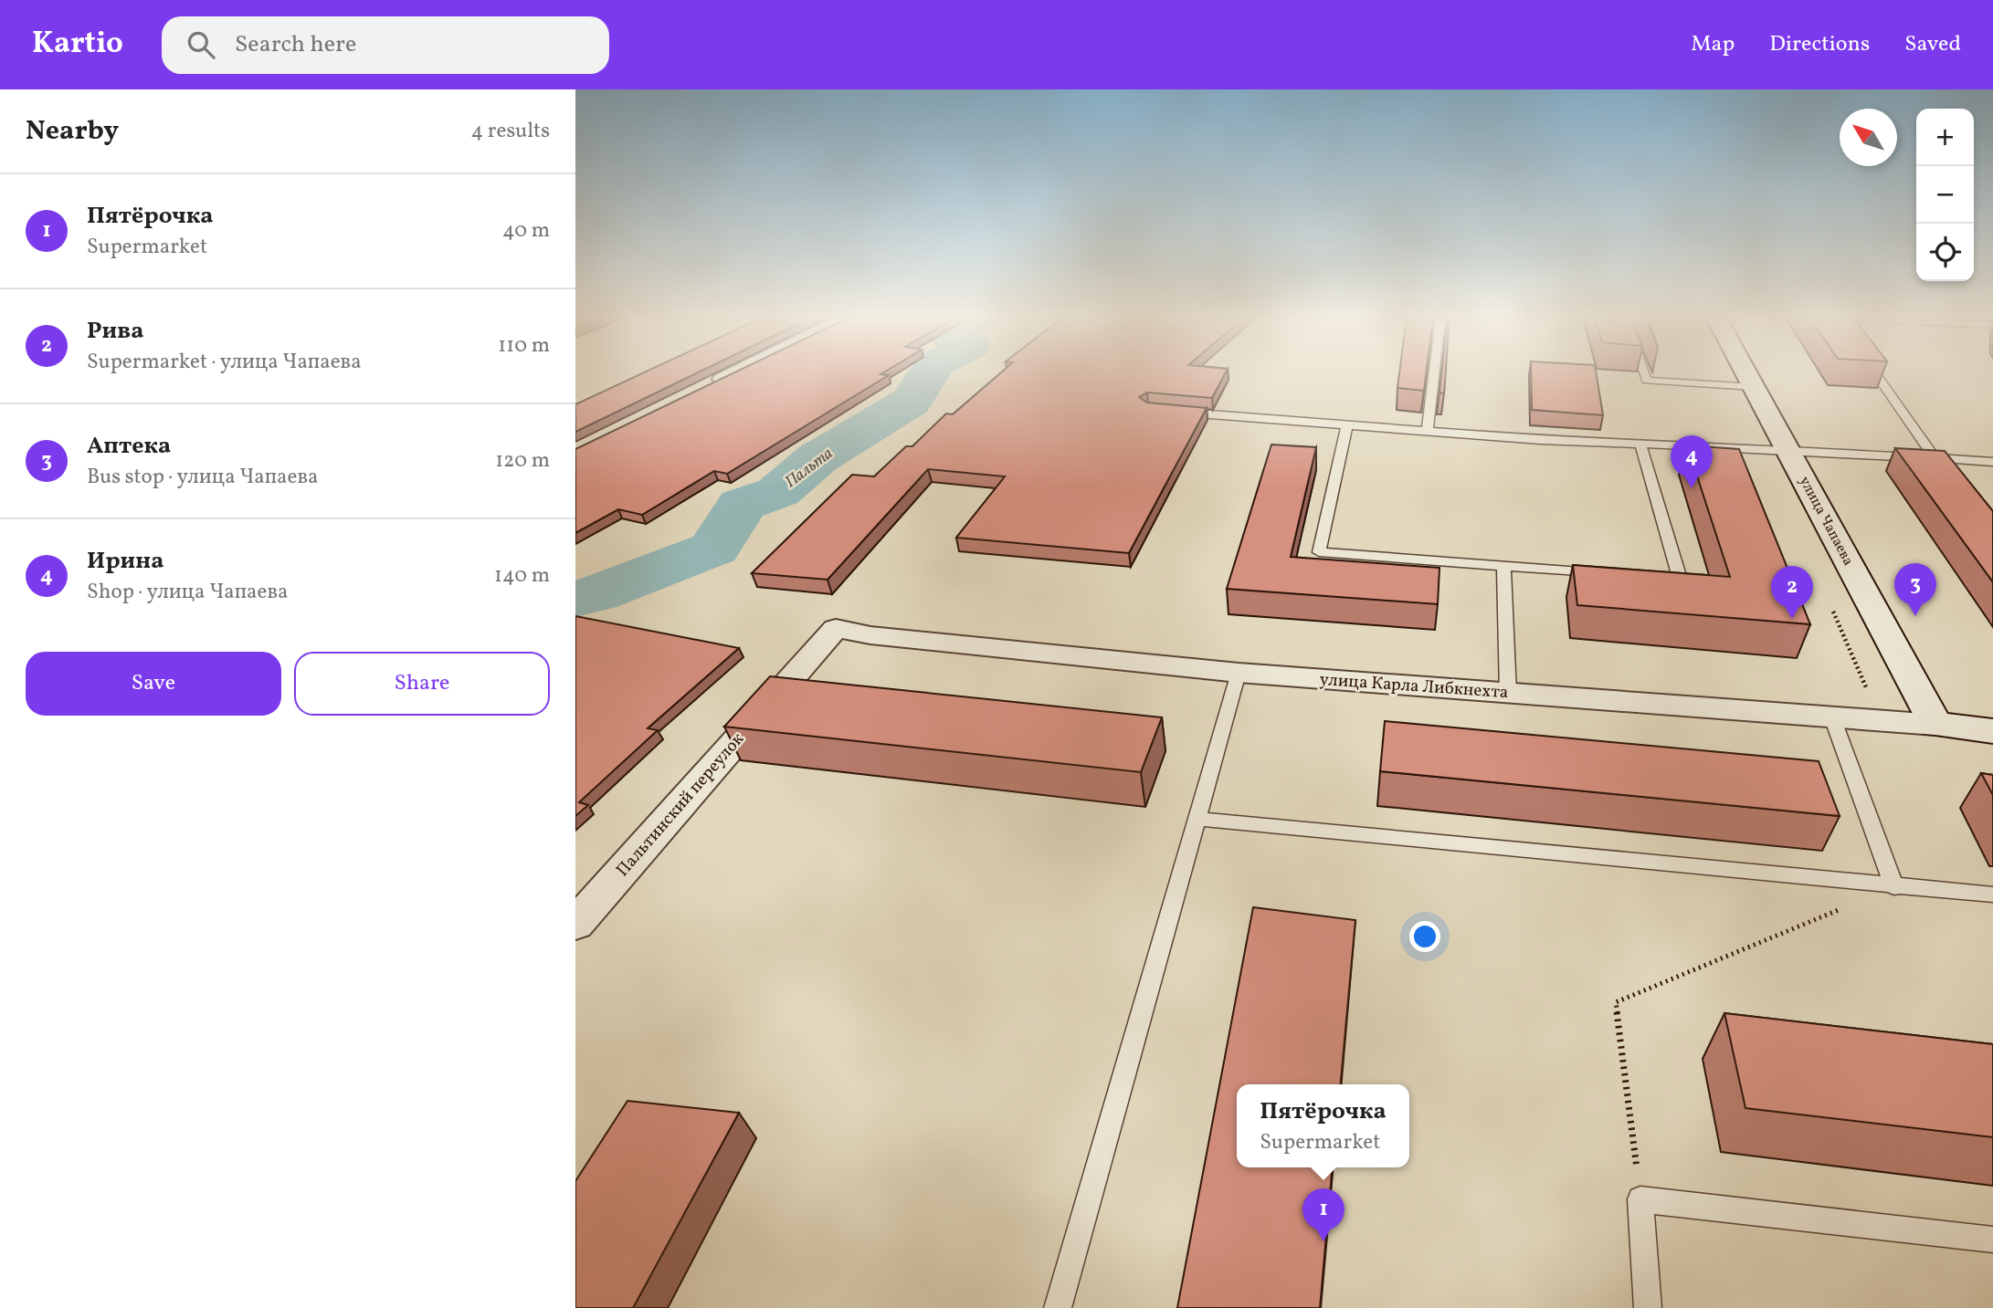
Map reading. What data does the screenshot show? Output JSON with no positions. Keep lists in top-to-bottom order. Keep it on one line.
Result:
{"streets":{"street":["улица Чапаева","улица Карла Либкнехта","Пальтинский переулок"]},"crossings":[["улица Чапаева","улица Карла Либкнехта"],["улица Карла Либкнехта","Пальтинский переулок"]],"water":["Пальта"],"north":"top left","page":{"header":"Kartio","search":"Search here","nav":["Map","Directions","Saved"],"heading":["Nearby","4 results"],"map_buttons":["+","−"],"list":[{"mark":"1","name":"Пятёрочка","note":"Supermarket","value":"40 m"},{"mark":"2","name":"Рива","note":"Supermarket · улица Чапаева","value":"110 m"},{"mark":"3","name":"Аптека","note":"Bus stop · улица Чапаева","value":"120 m"},{"mark":"4","name":"Ирина","note":"Shop · улица Чапаева","value":"140 m"}],"pins":["4","3","2","1"],"buttons":["Save","Share"],"popup":["Пятёрочка","Supermarket"]}}
